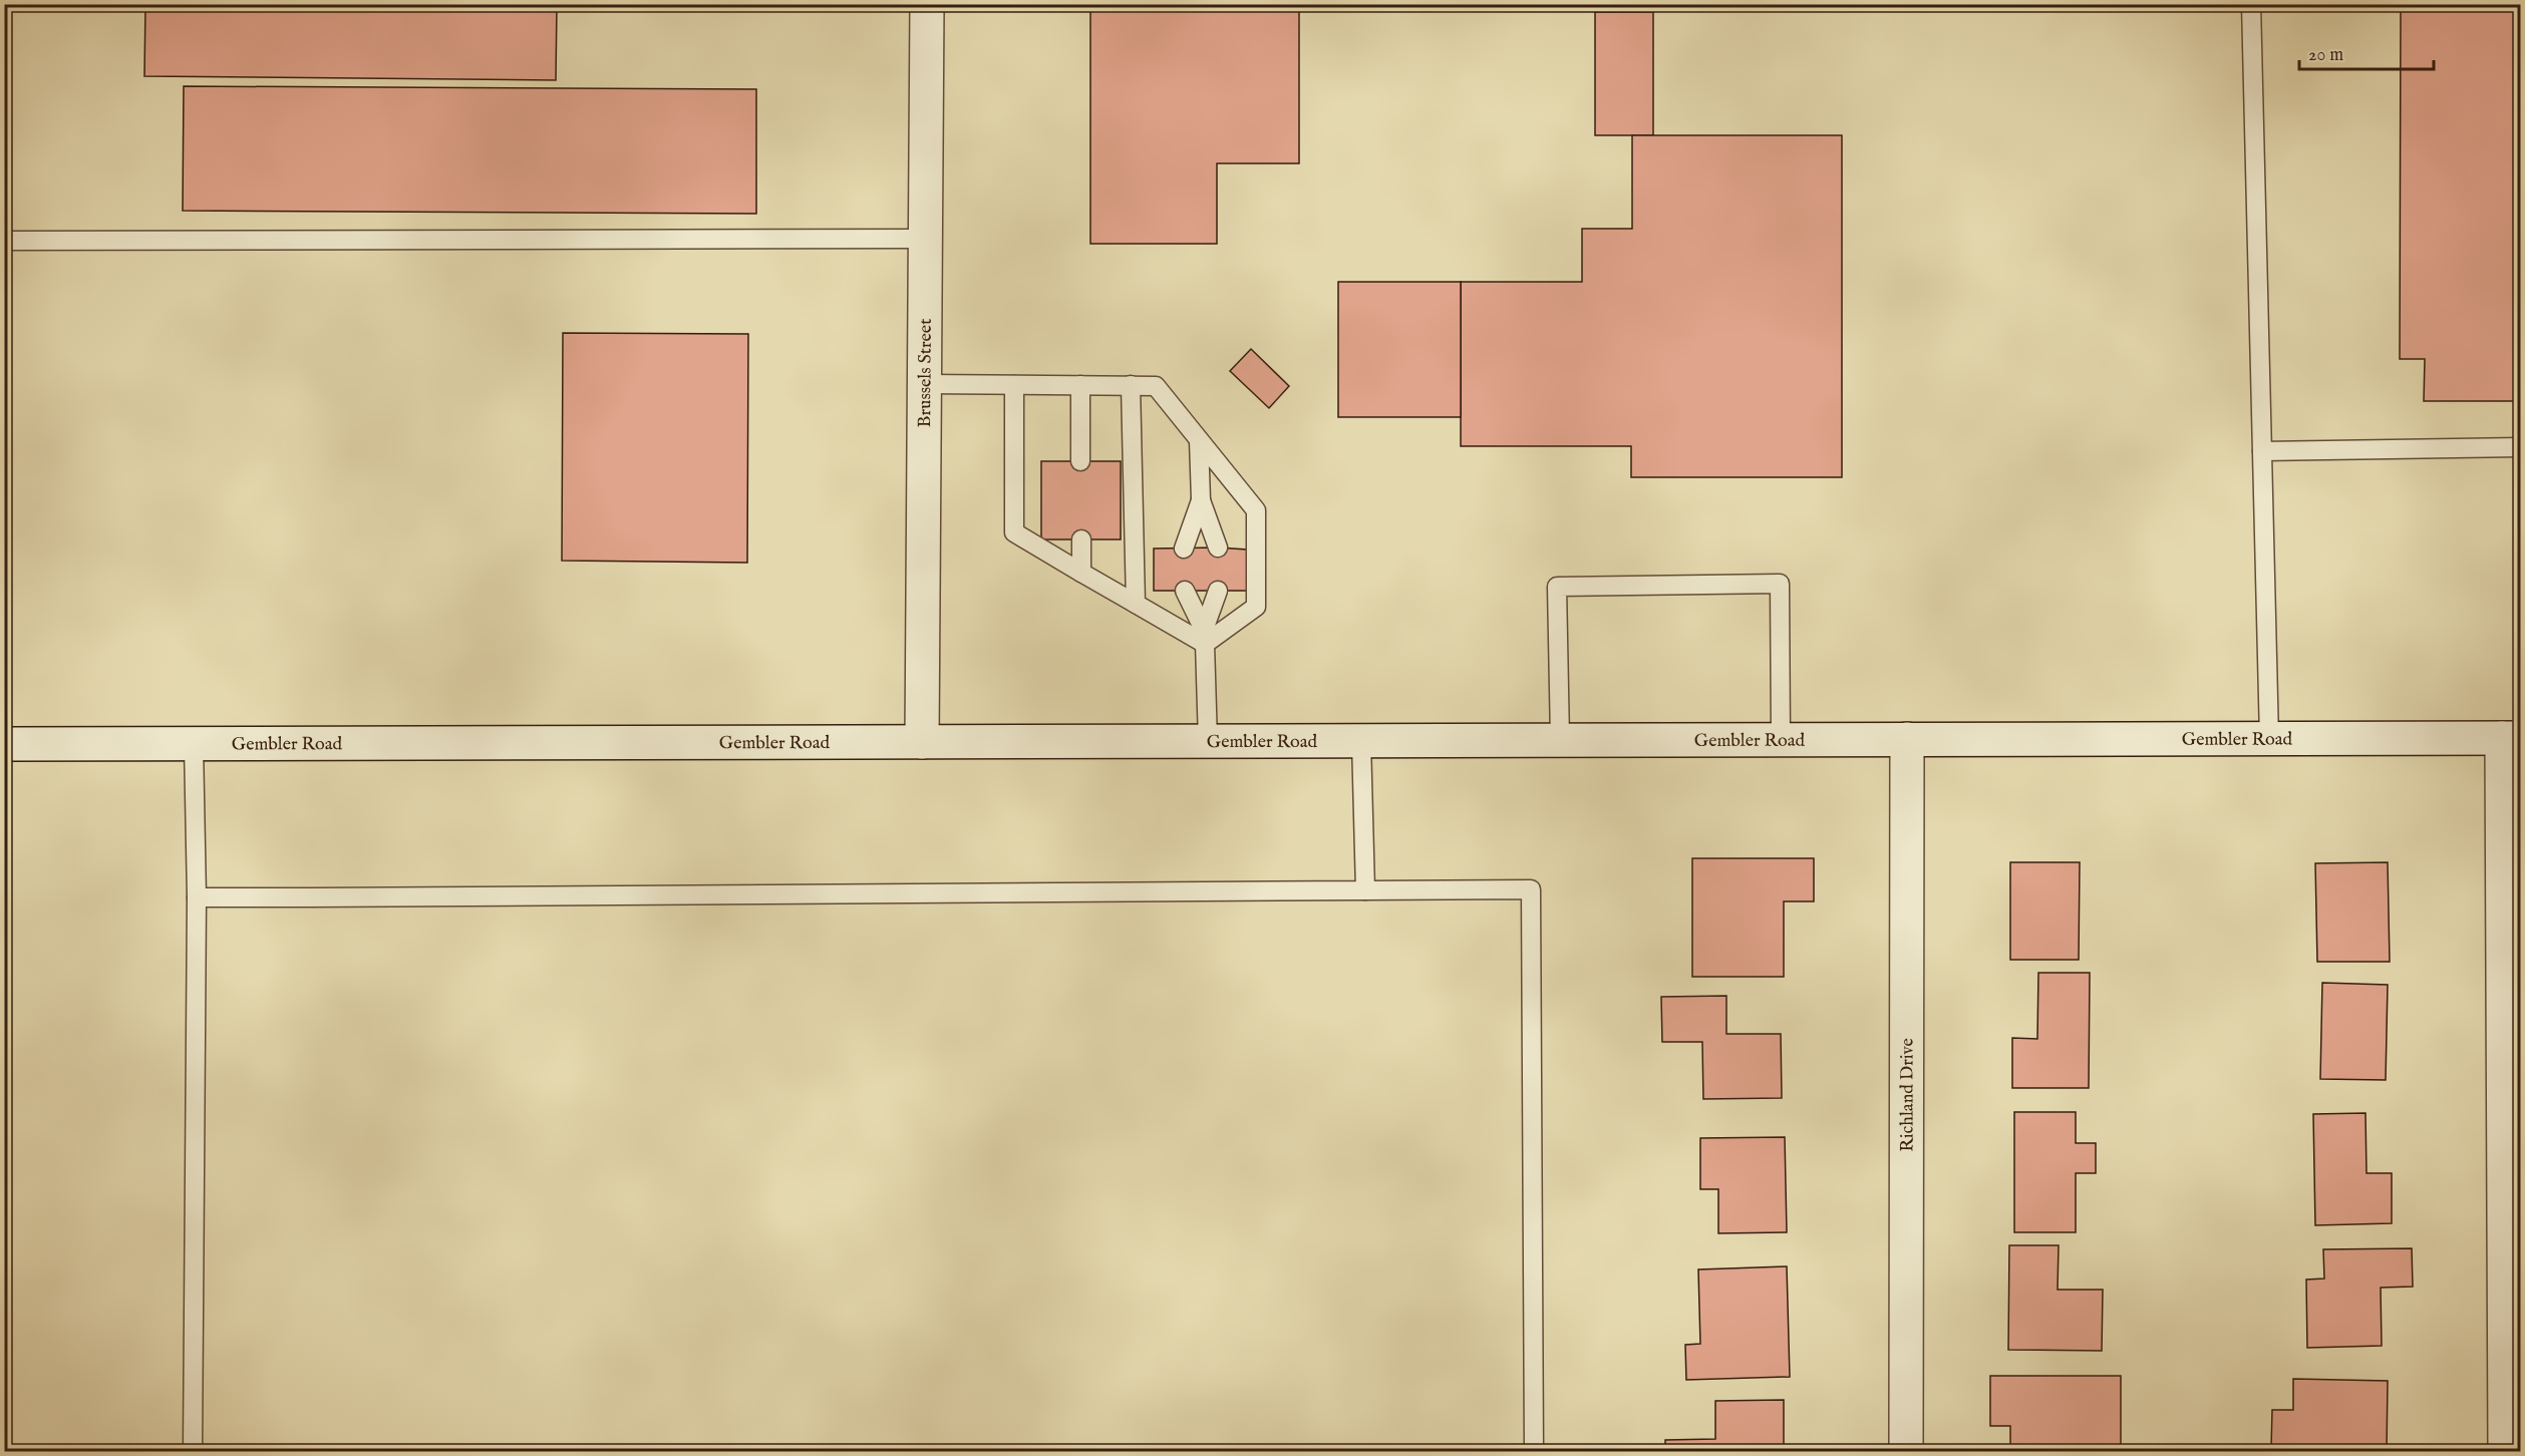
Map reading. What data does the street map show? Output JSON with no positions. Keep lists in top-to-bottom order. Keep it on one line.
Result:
{"streets":{"main road":["Brussels Street","Gembler Road","Richland Drive"]},"crossings":[["Brussels Street","Gembler Road"],["Gembler Road","Richland Drive"]],"scale_bar":"20 m"}
